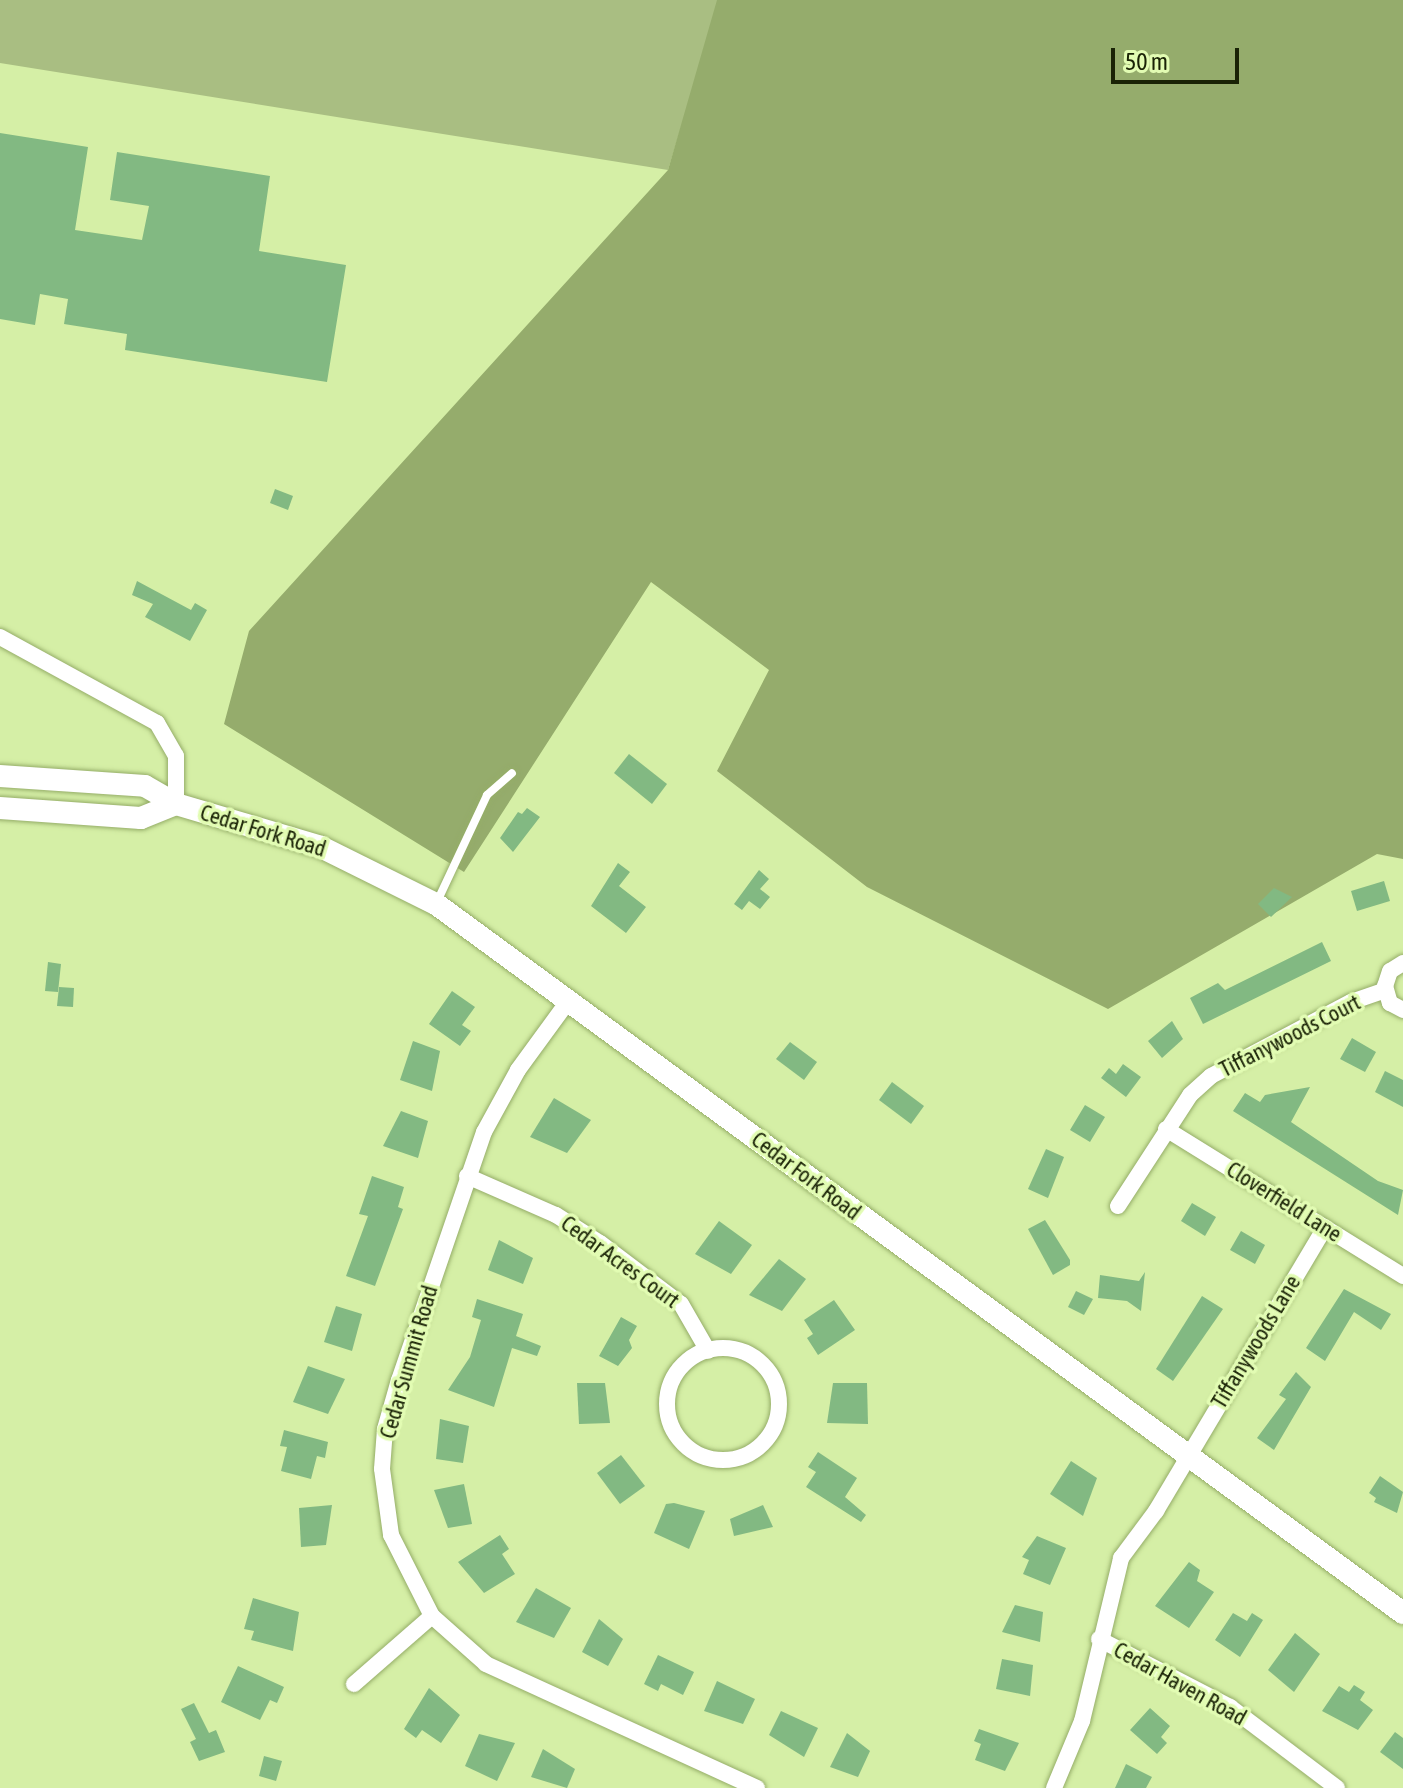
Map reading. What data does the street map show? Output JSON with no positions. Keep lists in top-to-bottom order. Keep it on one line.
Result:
{"streets":{"street":["Cedar Fork Road","Tiffanywoods Court","Cloverfield Lane","Cedar Acres Court","Tiffanywoods Lane","Cedar Summit Road","Cedar Haven Road"]},"crossings":[["Cedar Fork Road","Tiffanywoods Lane"],["Cedar Fork Road","Cedar Summit Road"],["Tiffanywoods Court","Cloverfield Lane"],["Cloverfield Lane","Tiffanywoods Lane"],["Cedar Acres Court","Cedar Summit Road"],["Tiffanywoods Lane","Cedar Haven Road"]],"scale_bar":"50 m"}
